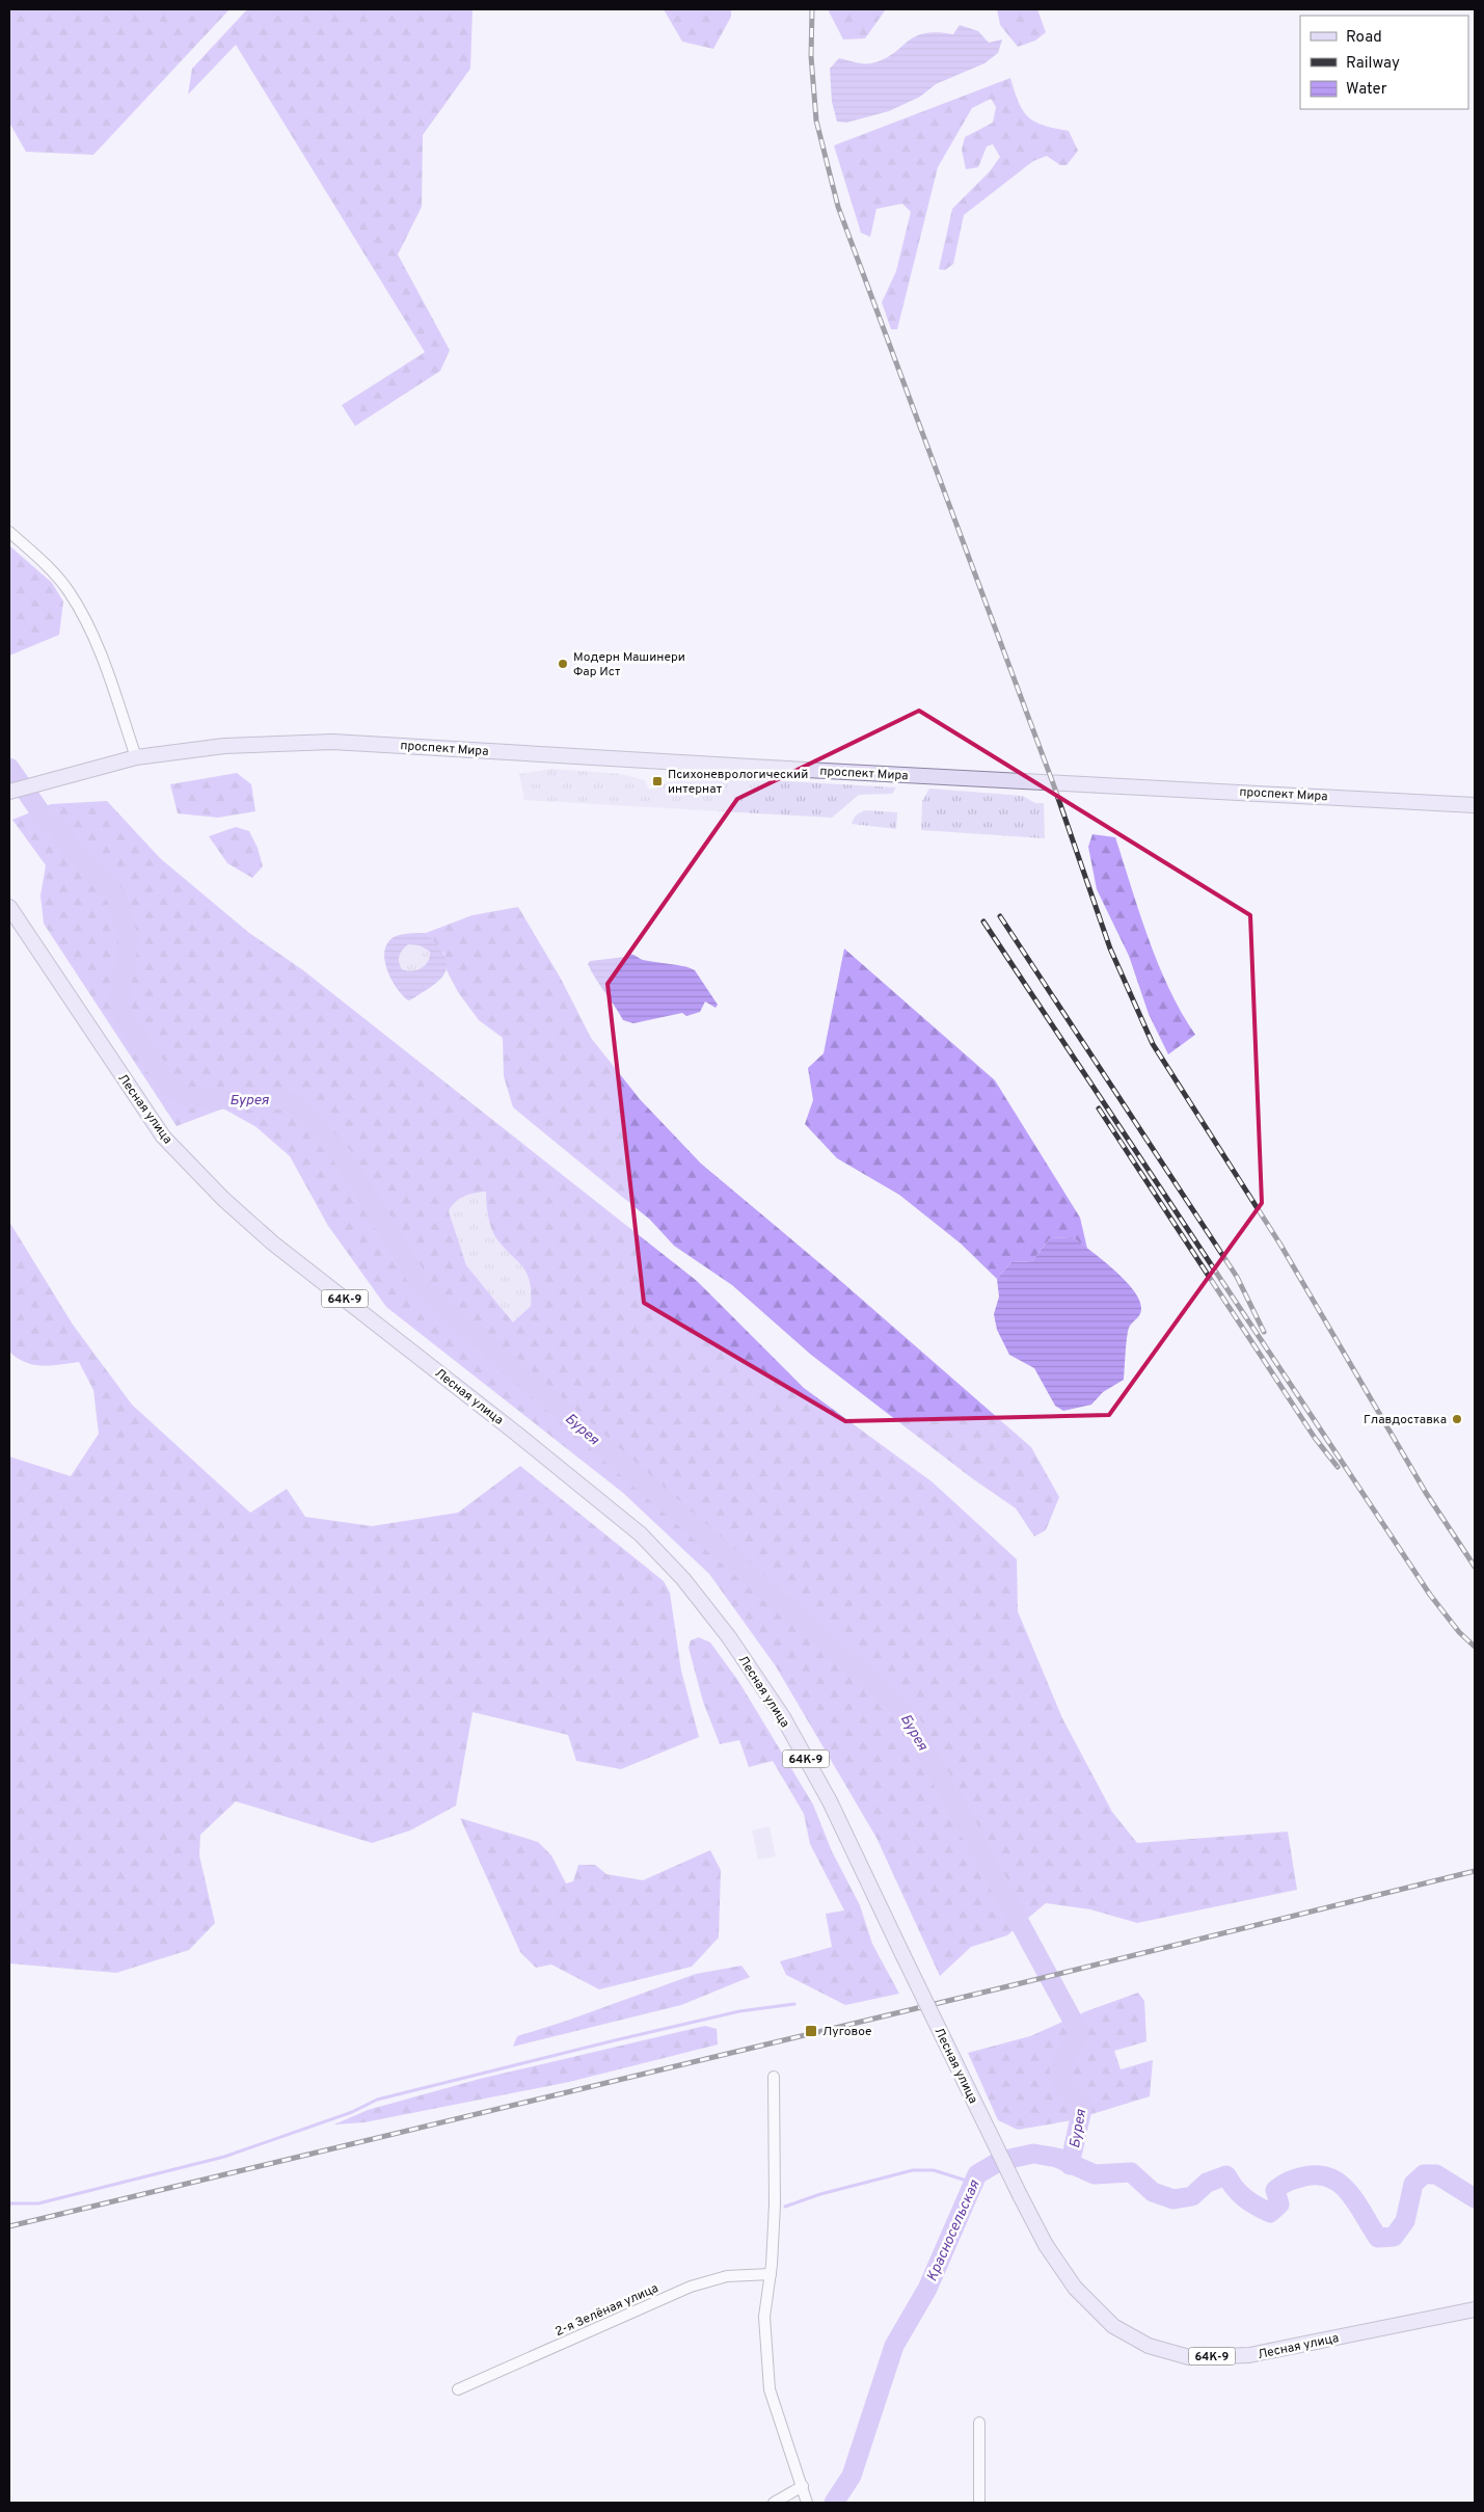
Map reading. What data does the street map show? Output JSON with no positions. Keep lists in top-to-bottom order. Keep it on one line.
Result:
{"streets":{"main road":["проспект Мира","Лесная улица","64К-9"],"street":["2-я Зелёная улица"]},"water":["Бурея","Красносельская"],"places":{"other":["Модерн Машинери Фар Ист","Главдоставка"],"transit":["Психоневрологический интернат","Луговое"]},"legend":["Road","Railway","Water"]}
